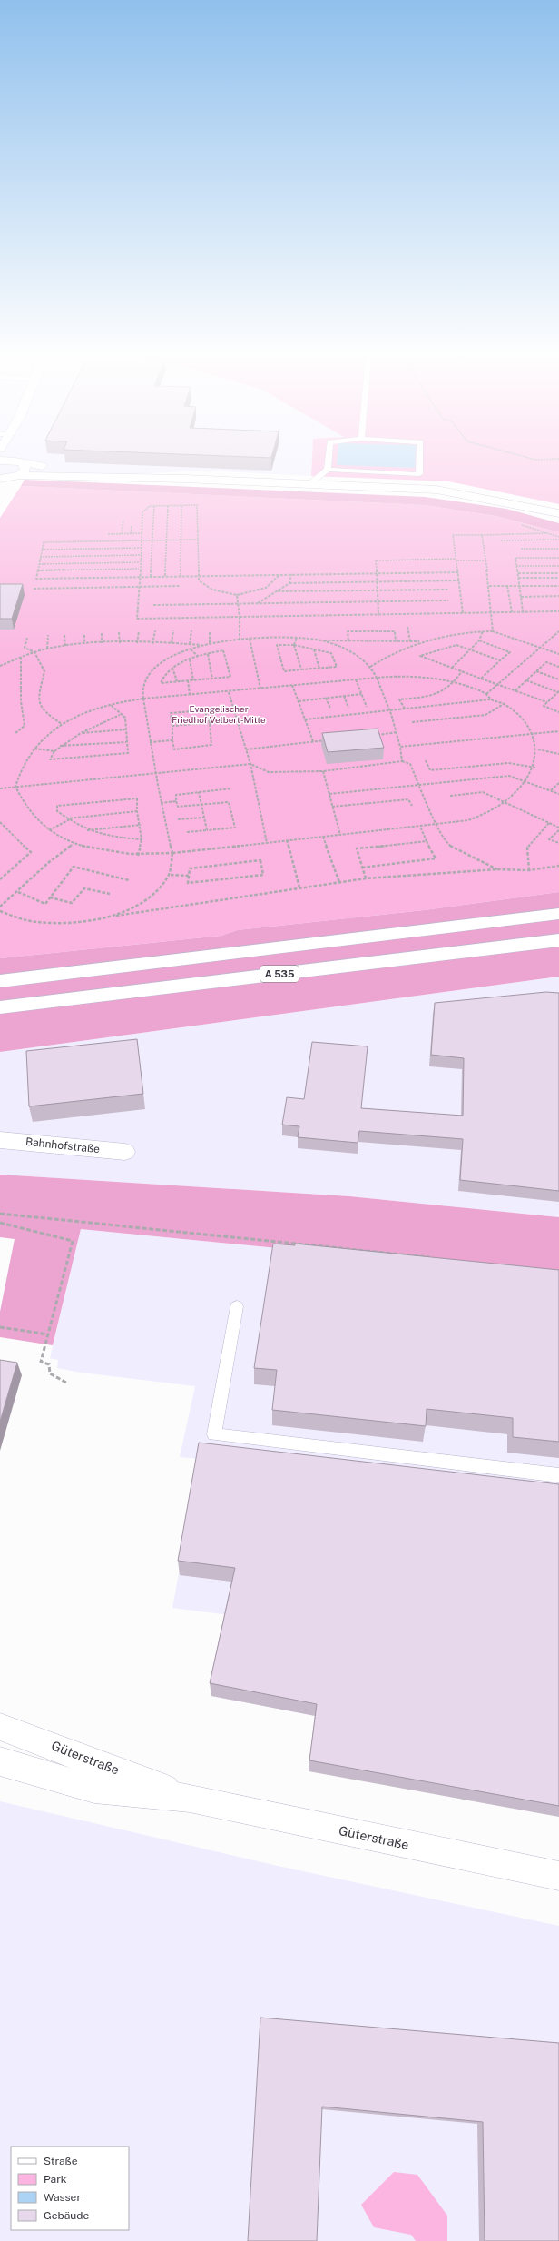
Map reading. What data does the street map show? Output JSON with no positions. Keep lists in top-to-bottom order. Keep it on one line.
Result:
{"streets":{"main road":["A 535","Bahnhofstraße","Güterstraße"]},"parks":["Evangelischer Friedhof Velbert-Mitte"],"legend":["Straße","Park","Wasser","Gebäude"]}
